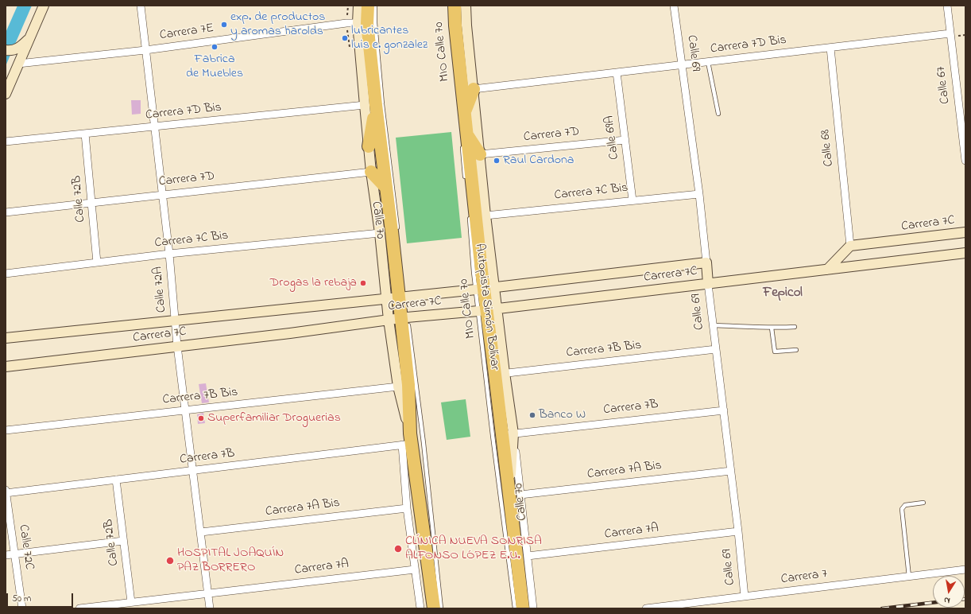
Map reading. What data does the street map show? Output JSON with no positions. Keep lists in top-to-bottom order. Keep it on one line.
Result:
{"streets":{"highway":["Calle 70","Autopista Simón Bolívar"],"street":["Carrera 7E","Carrera 7D Bis","Calle 69","Calle 67","Carrera 7D","Calle 69A","Calle 68","Carrera 7C Bis","Calle 72B","Carrera 7C","Calle 72A","Carrera 7B Bis","Carrera 7B","Carrera 7A Bis","Carrera 7A","Calle 72C","Carrera 7"],"lane":["MIO Calle 70"]},"crossings":[["Carrera 7E","Calle 72A"],["Carrera 7D Bis","Calle 69"],["Carrera 7D Bis","Calle 67"],["Carrera 7D Bis","Calle 69A"],["Carrera 7D Bis","Calle 68"],["Carrera 7D Bis","Calle 72B"],["Carrera 7D Bis","Calle 72A"],["MIO Calle 70","Carrera 7C"],["MIO Calle 70","Autopista Simón Bolívar"],["Calle 69","Carrera 7C Bis"],["Calle 69","Carrera 7C"],["Calle 69","Carrera 7B Bis"],["Calle 69","Carrera 7B"],["Calle 69","Carrera 7A Bis"],["Calle 69","Carrera 7A"],["Calle 69","Carrera 7"],["Carrera 7D","Calle 69A"],["Carrera 7D","Calle 72B"],["Carrera 7D","Calle 70"],["Carrera 7D","Calle 72A"],["Calle 69A","Carrera 7C Bis"],["Calle 68","Carrera 7C"],["Carrera 7C Bis","Calle 72B"],["Carrera 7C Bis","Calle 70"],["Carrera 7C Bis","Calle 72A"],["Calle 72B","Carrera 7B"],["Calle 72B","Carrera 7A"],["Calle 70","Carrera 7C"],["Calle 70","Autopista Simón Bolívar"],["Calle 70","Carrera 7B Bis"],["Calle 70","Carrera 7B"],["Calle 70","Carrera 7A Bis"],["Calle 70","Carrera 7A"],["Carrera 7C","Calle 72A"],["Carrera 7C","Autopista Simón Bolívar"],["Calle 72A","Carrera 7B Bis"],["Calle 72A","Carrera 7B"],["Calle 72A","Carrera 7A Bis"],["Calle 72A","Carrera 7A"],["Autopista Simón Bolívar","Carrera 7B Bis"],["Autopista Simón Bolívar","Carrera 7B"],["Autopista Simón Bolívar","Carrera 7A Bis"],["Carrera 7B","Calle 72C"]],"districts":["Fepicol"],"places":["exp. de productos y aromas harolds","lubricantes luis e. gonzalez","Fabrica de Muebles","Raul Cardona","Drogas la rebaja","Banco W","Superfamiliar Droguerias","CLÍNICA NUEVA SONRISA ALFONSO LÓPEZ E.U.","HOSPITAL JOAQUÍN PAZ BORRERO"],"scale_bar":"50 m","north":"bottom"}
